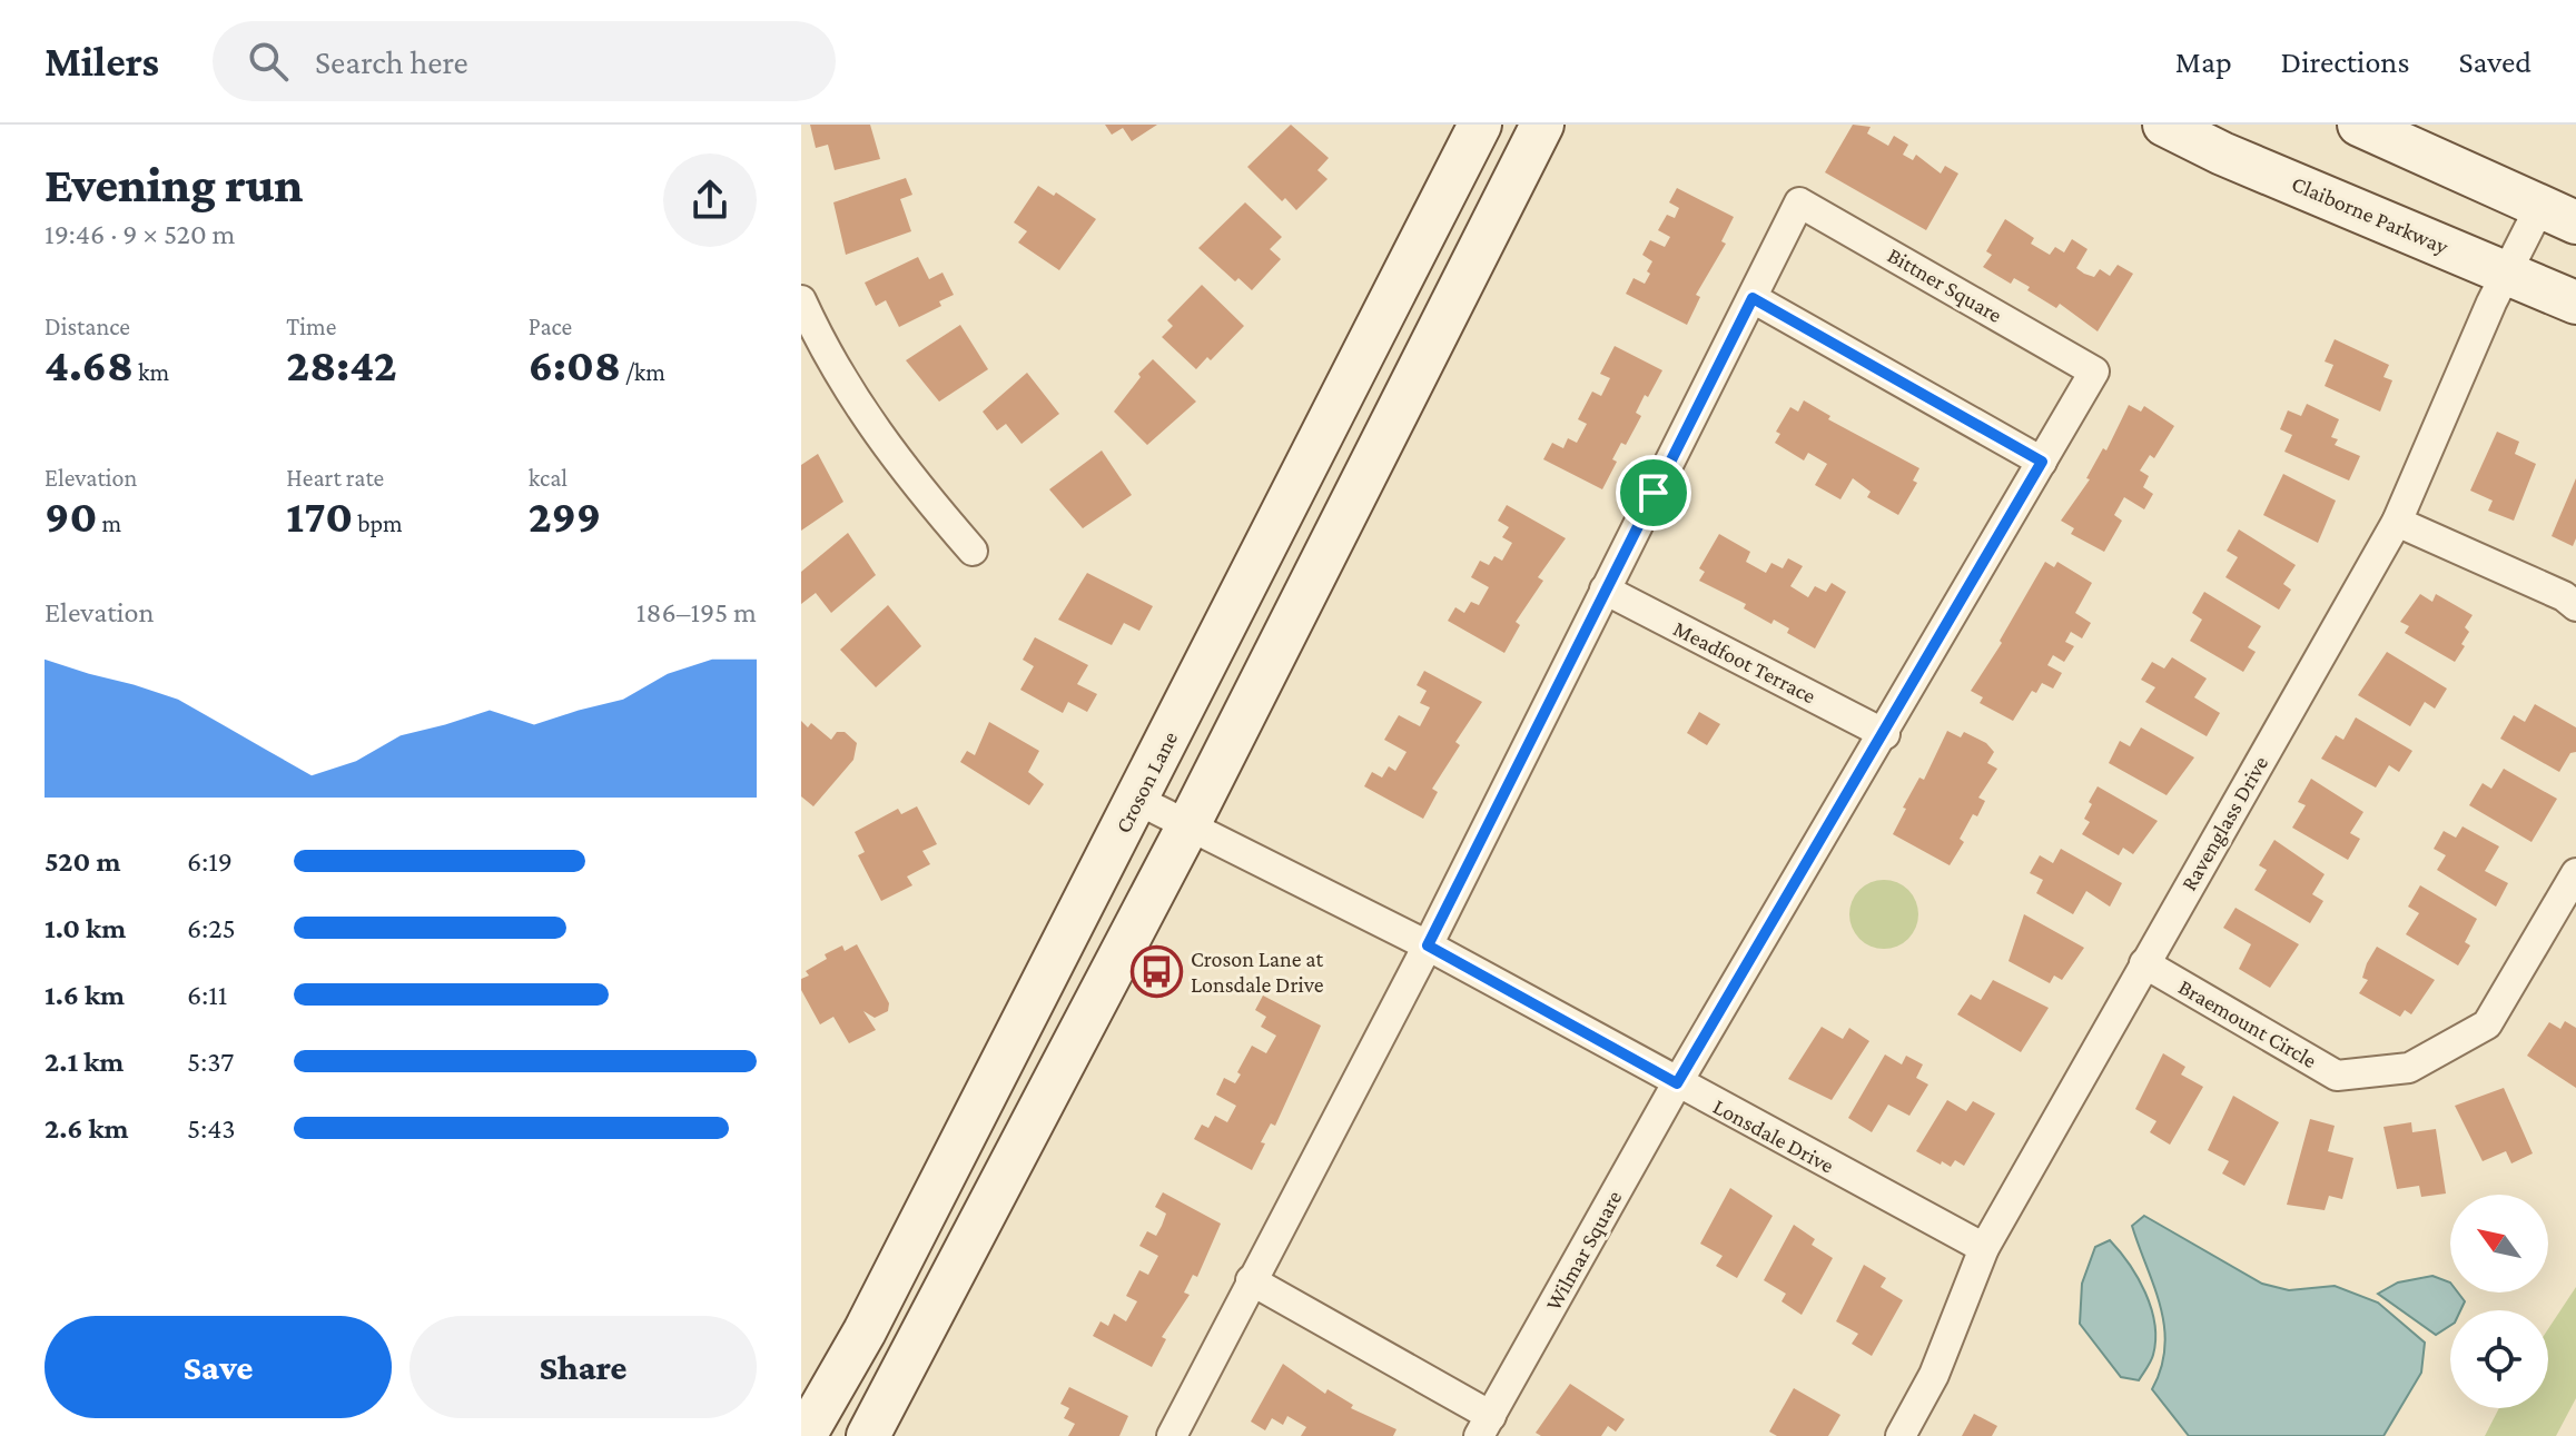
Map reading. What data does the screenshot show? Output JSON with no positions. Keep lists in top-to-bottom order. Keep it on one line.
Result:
{"streets":{"main road":["Claiborne Parkway","Croson Lane"],"street":["Bittner Square","Meadfoot Terrace","Ravenglass Drive","Braemount Circle","Lonsdale Drive","Wilmar Square"]},"crossings":[["Claiborne Parkway","Ravenglass Drive"],["Bittner Square","Meadfoot Terrace"],["Bittner Square","Lonsdale Drive"],["Bittner Square","Wilmar Square"],["Croson Lane","Lonsdale Drive"],["Ravenglass Drive","Braemount Circle"],["Ravenglass Drive","Lonsdale Drive"],["Lonsdale Drive","Wilmar Square"]],"places":{"bus stop":["Croson Lane at Lonsdale Drive"]},"north":"top left","page":{"header":"Milers","search":"Search here","nav":["Map","Directions","Saved"],"heading":["Evening run","19:46 · 9 × 520 m"],"stats":[["Distance","4.68 km"],["Time","28:42"],["Pace","6:08 /km"],["Elevation","90 m"],["Heart rate","170 bpm"],["kcal","299"]],"chart":["Elevation","186–195 m"],"list":[{"name":"520 m","note":"6:19"},{"name":"1.0 km","note":"6:25"},{"name":"1.6 km","note":"6:11"},{"name":"2.1 km","note":"5:37"},{"name":"2.6 km","note":"5:43"}],"buttons":["Save","Share"]}}
